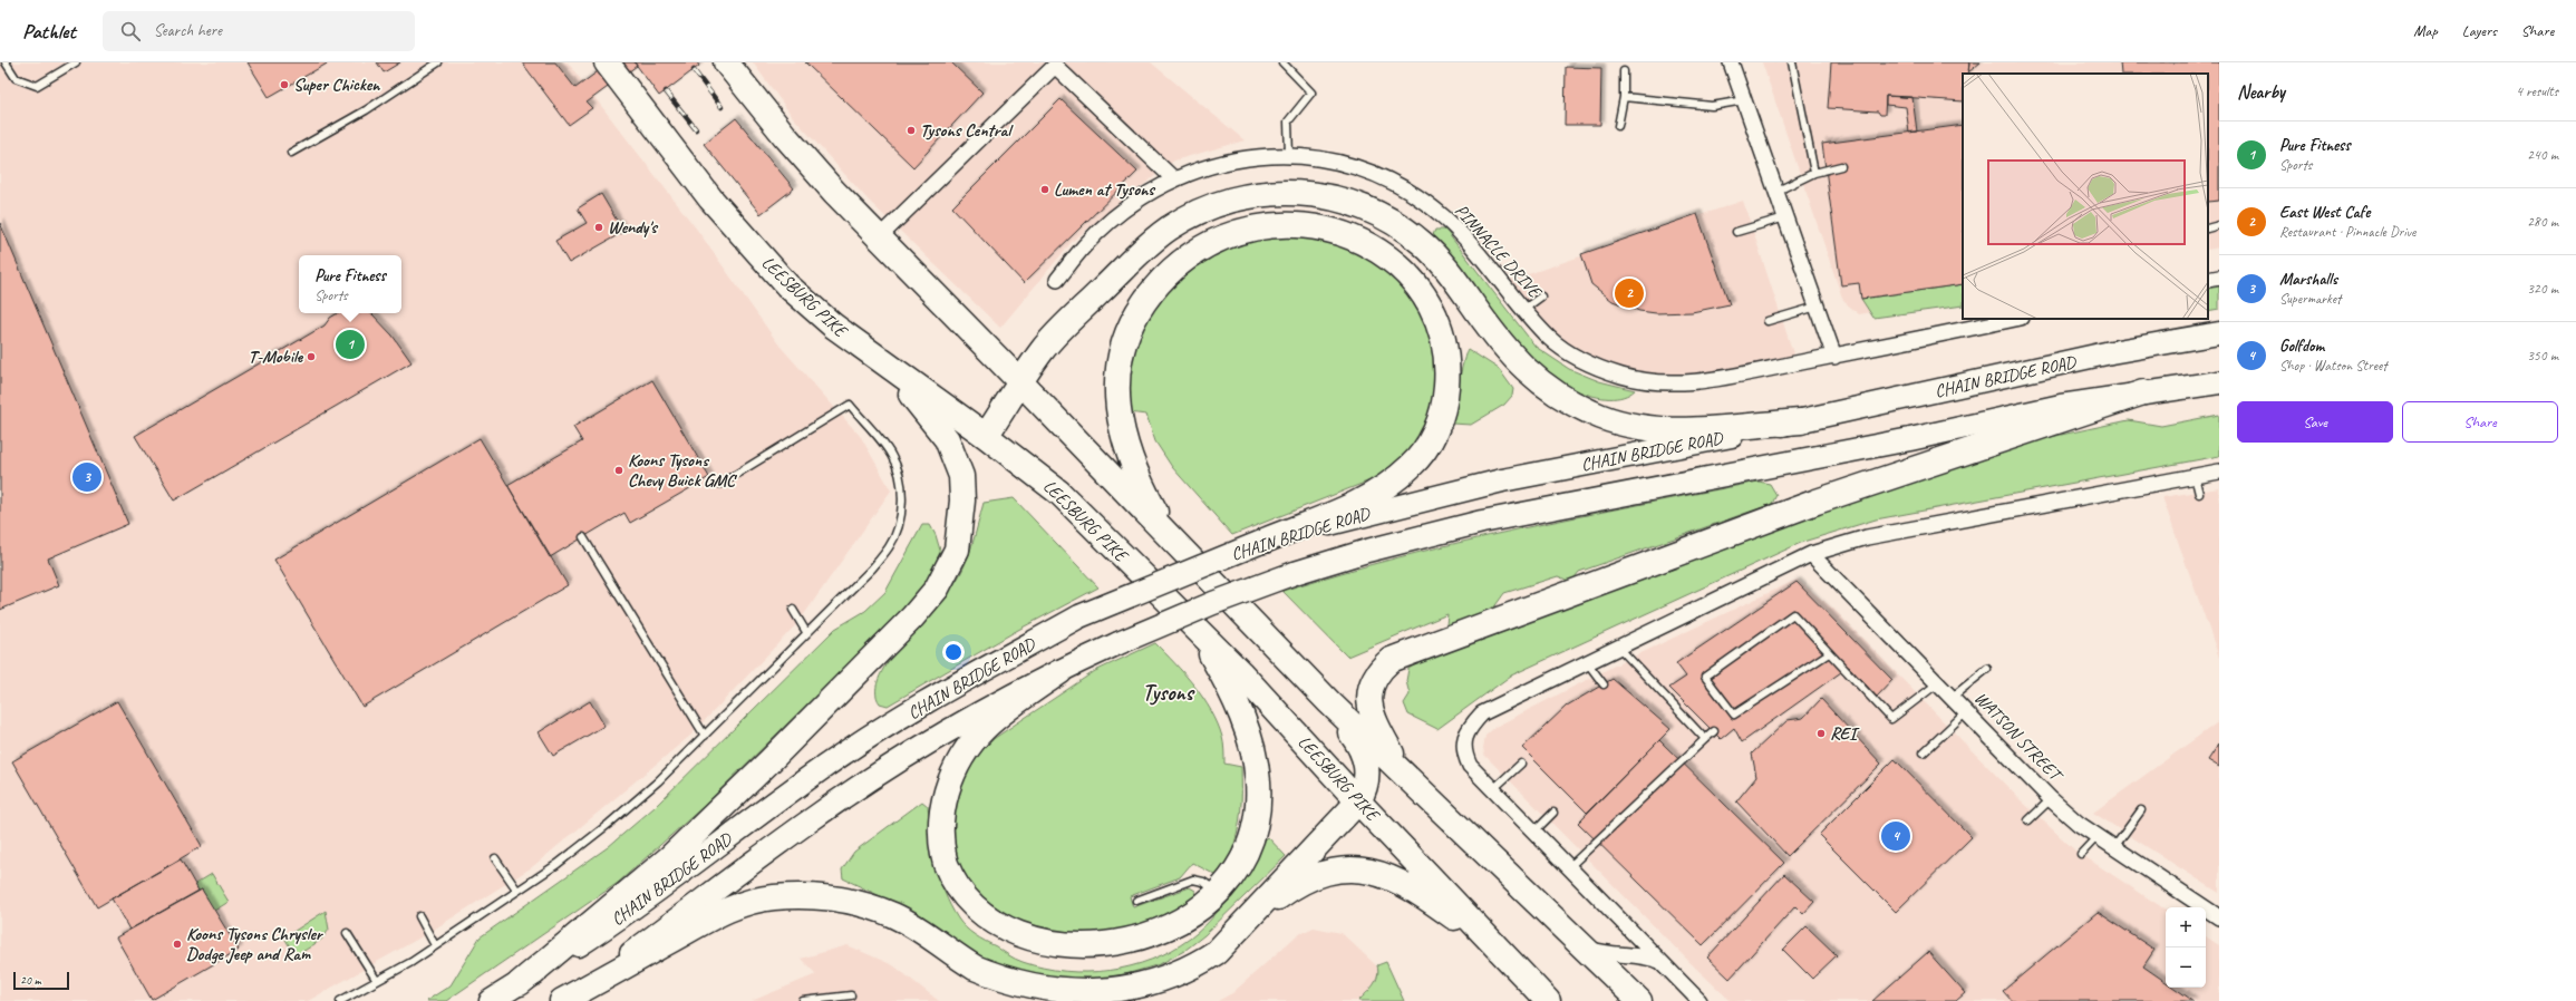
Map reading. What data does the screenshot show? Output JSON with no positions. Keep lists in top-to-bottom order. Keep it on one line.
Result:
{"streets":{"highway":["LEESBURG PIKE"],"main road":["CHAIN BRIDGE ROAD"],"street":["PINNACLE DRIVE","WATSON STREET"]},"districts":["Tysons"],"places":["Super Chicken","Tysons Central","Lumen at Tysons","Wendy's","T-Mobile","Koons Tysons Chevy Buick GMC","REI","Koons Tysons Chrysler Dodge Jeep and Ram"],"scale_bar":"20 m","page":{"header":"Pathlet","search":"Search here","nav":["Map","Layers","Share"],"heading":["Nearby","4 results"],"list":[{"mark":"1","name":"Pure Fitness","note":"Sports","value":"240 m"},{"mark":"2","name":"East West Cafe","note":"Restaurant · Pinnacle Drive","value":"280 m"},{"mark":"3","name":"Marshalls","note":"Supermarket","value":"320 m"},{"mark":"4","name":"Golfdom","note":"Shop · Watson Street","value":"350 m"}],"popup":["Pure Fitness","Sports"],"pins":["2","1","3","4"],"buttons":["Save","Share"],"map_buttons":["+","−"],"scale":"20 m"}}
